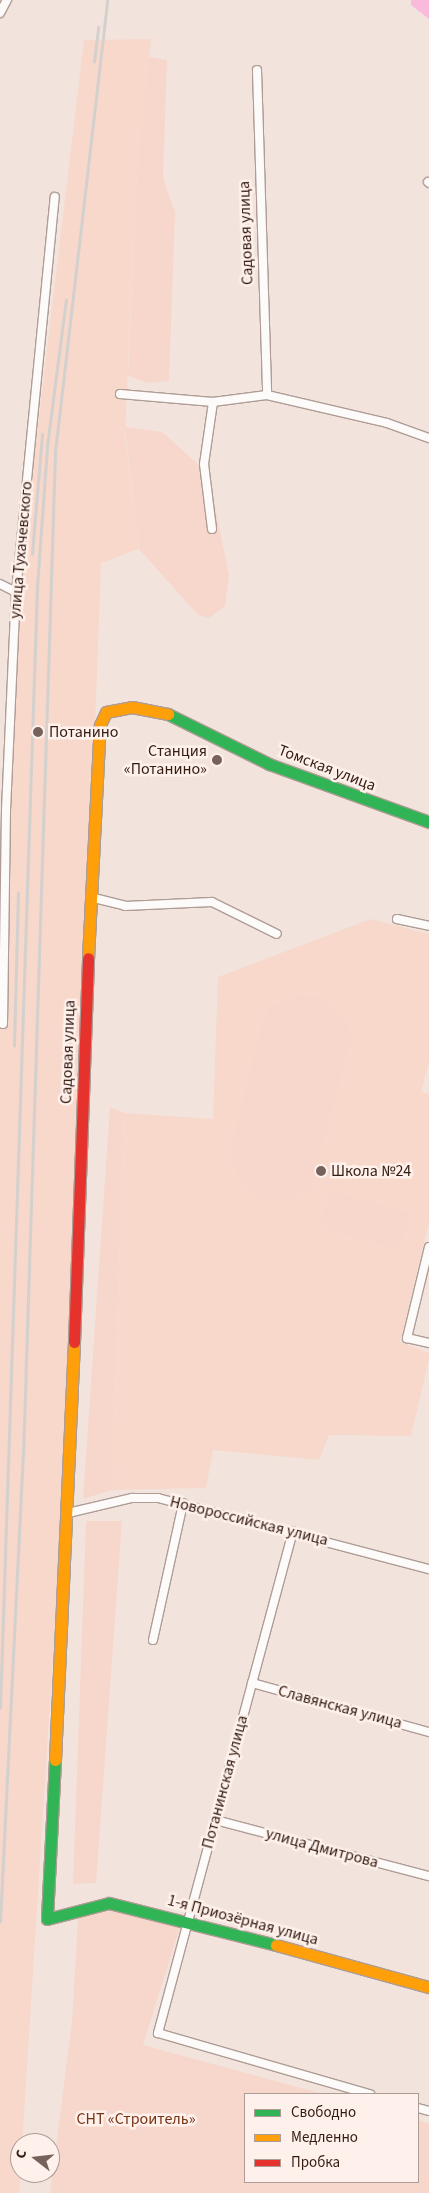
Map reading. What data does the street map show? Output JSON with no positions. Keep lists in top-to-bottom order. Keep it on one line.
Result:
{"streets":{"street":["Садовая улица","улица Тухачевского","Томская улица","Новороссийская улица","Славянская улица","Потанинская улица","улица Дмитрова","1-я Приозёрная улица"]},"crossings":[["Садовая улица","Томская улица"],["Садовая улица","Новороссийская улица"],["Садовая улица","1-я Приозёрная улица"],["Новороссийская улица","Потанинская улица"],["Славянская улица","Потанинская улица"],["Потанинская улица","улица Дмитрова"],["Потанинская улица","1-я Приозёрная улица"]],"parks":["СНТ «Строитель»"],"places":["Потанино","Станция «Потанино»","Школа №24"],"legend":["Свободно","Медленно","Пробка"],"north":"left"}
